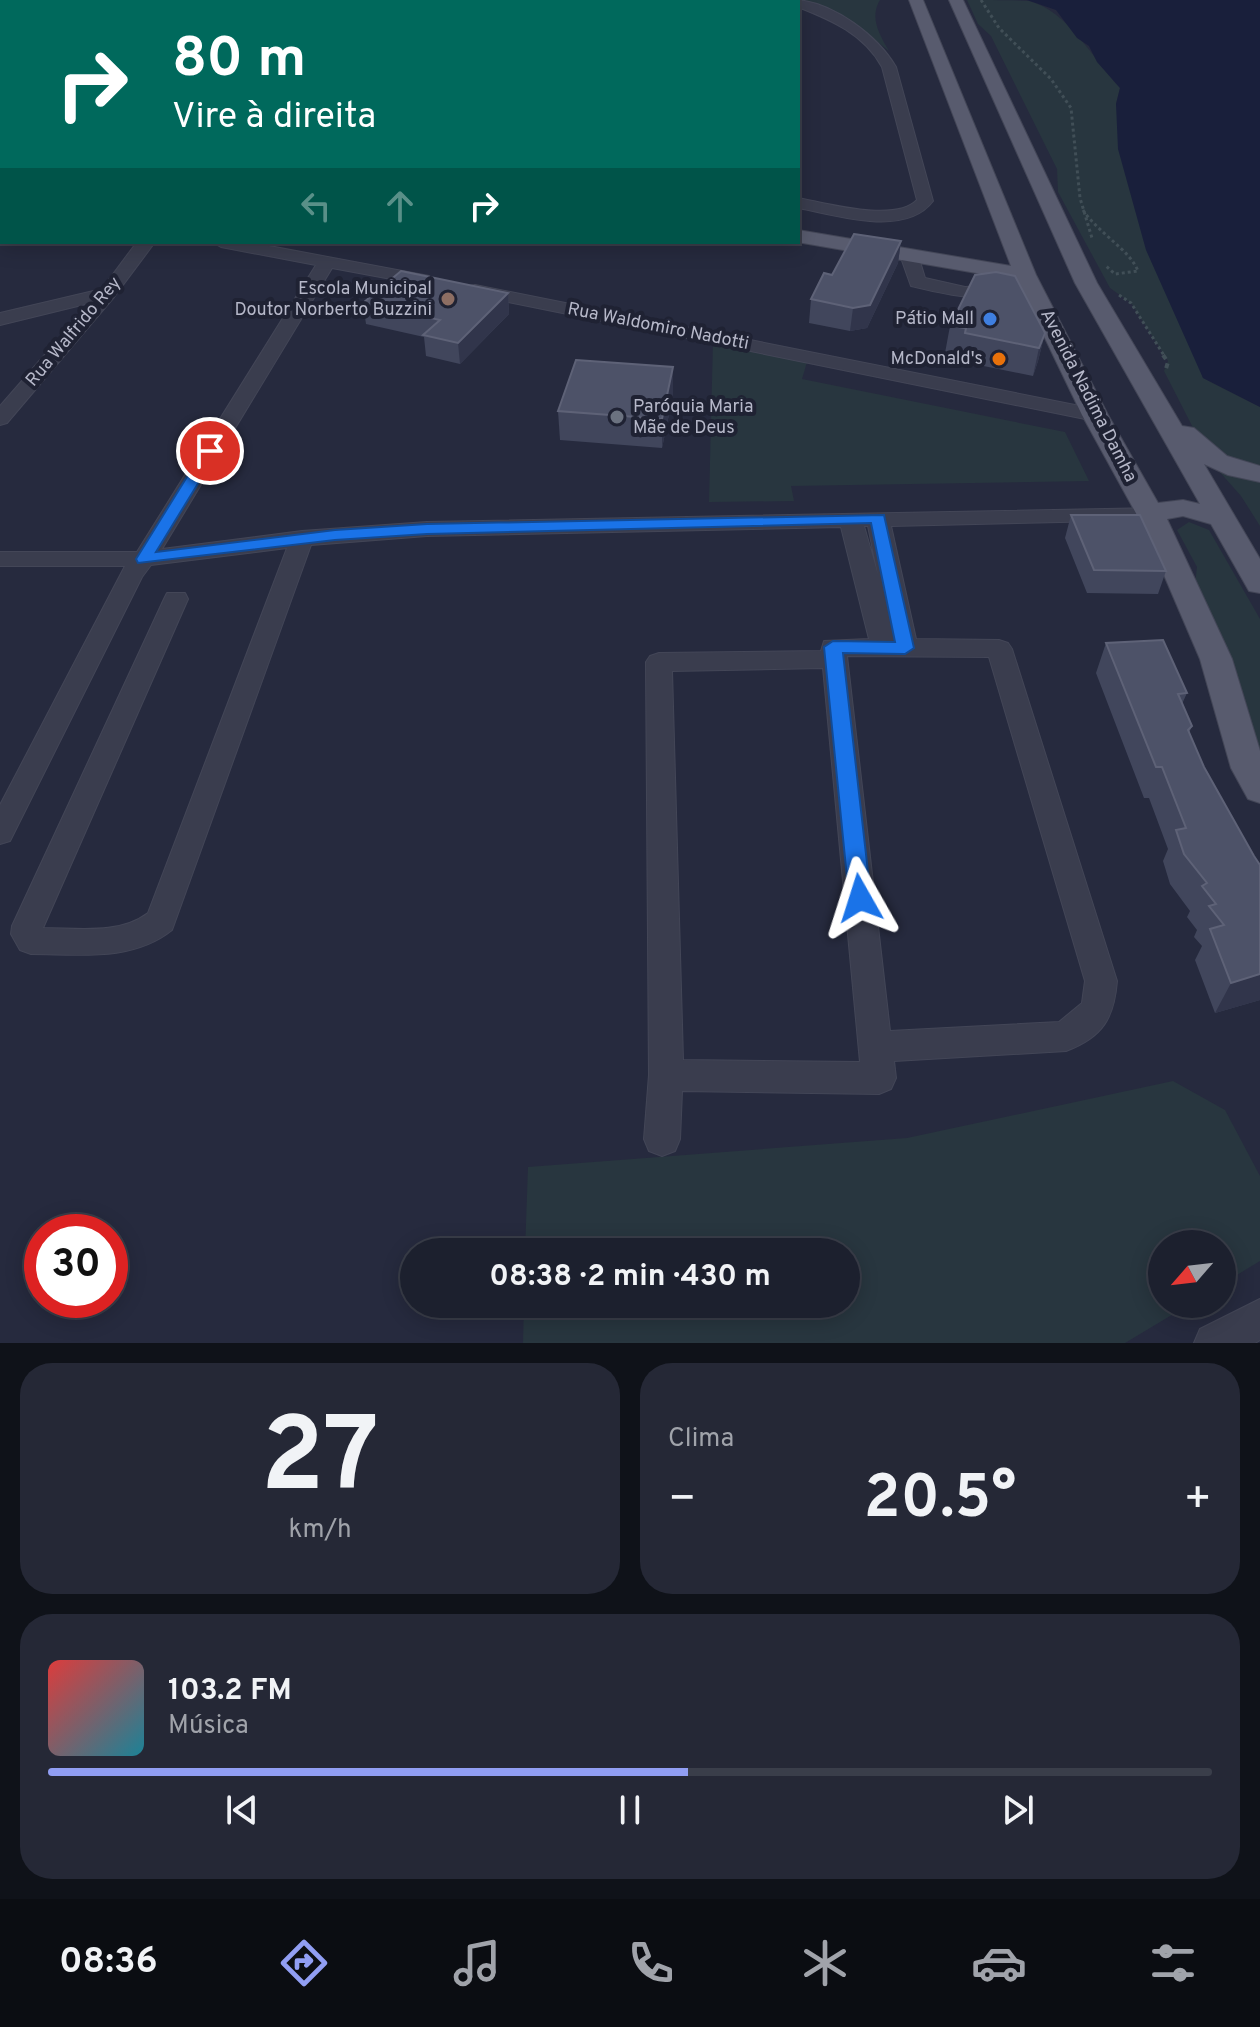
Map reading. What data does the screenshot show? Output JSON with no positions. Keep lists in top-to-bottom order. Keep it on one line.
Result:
{"streets":{"main road":["Avenida Nadima Damha"],"street":["Rua Waldomiro Nadotti","Rua Walfrido Rey"]},"crossings":[["Rua Waldomiro Nadotti","Avenida Nadima Damha"]],"places":["Escola Municipal Doutor Norberto Buzzini","Pátio Mall","McDonald's","Paróquia Maria Mãe de Deus"],"north":"bottom left","page":{"turn":["80 m","Vire à direita"],"limit":"30","trip":"08:38 · 2 min · 430 m","tile":[["27","km/h"],"Clima"],"heat":["−","20.5°","+"],"song":["103.2 FM","Música"],"tabs":"08:36"}}
